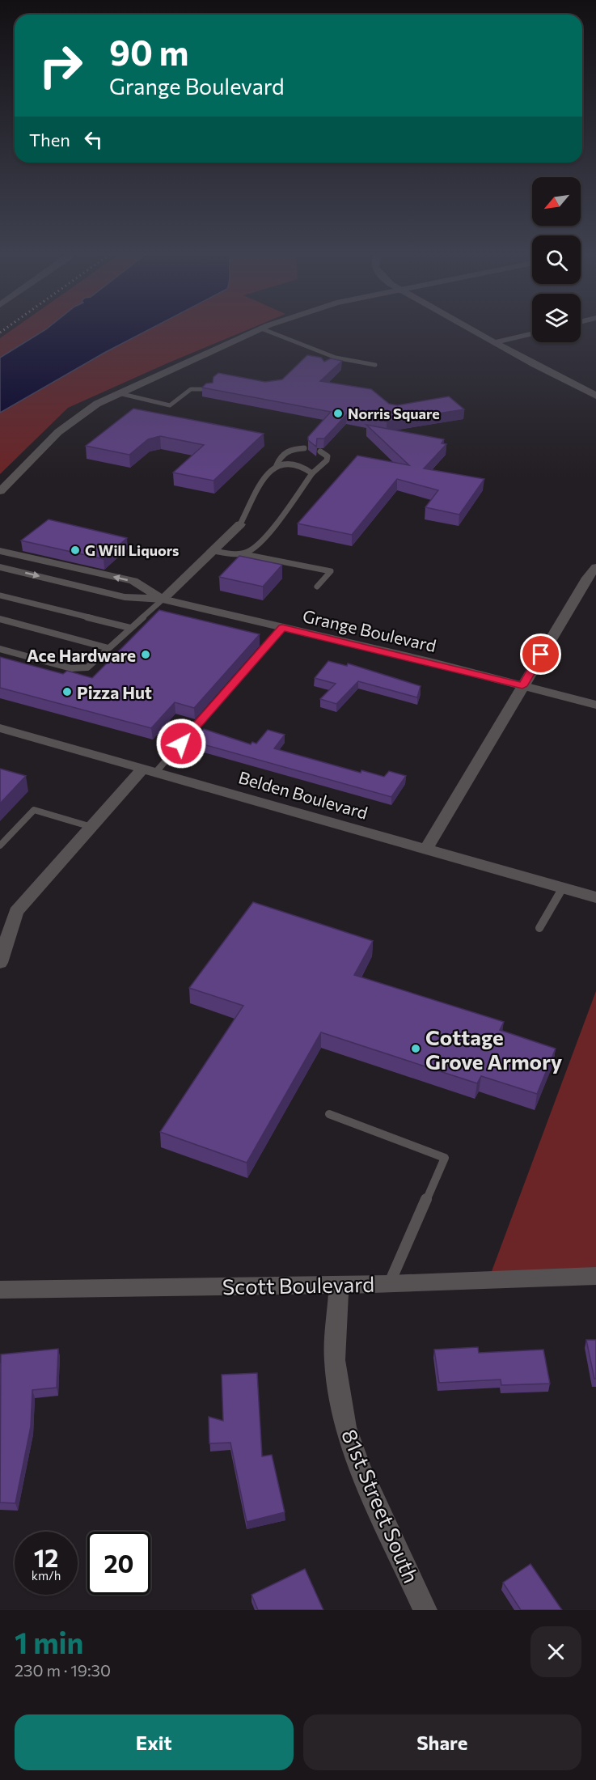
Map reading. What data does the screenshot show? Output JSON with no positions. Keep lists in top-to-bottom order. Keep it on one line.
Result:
{"streets":{"street":["Grange Boulevard","Belden Boulevard","Scott Boulevard","81st Street South"]},"crossings":[["Scott Boulevard","81st Street South"]],"places":["Norris Square","G Will Liquors","Ace Hardware","Pizza Hut","Cottage Grove Armory"],"north":"bottom left","page":{"turn":["90 m","Grange Boulevard"],"then":"Then","speed":"12 km/h","limit":"20","heading":["1 min","230 m · 19:30"],"buttons":["Exit","Share"]}}
